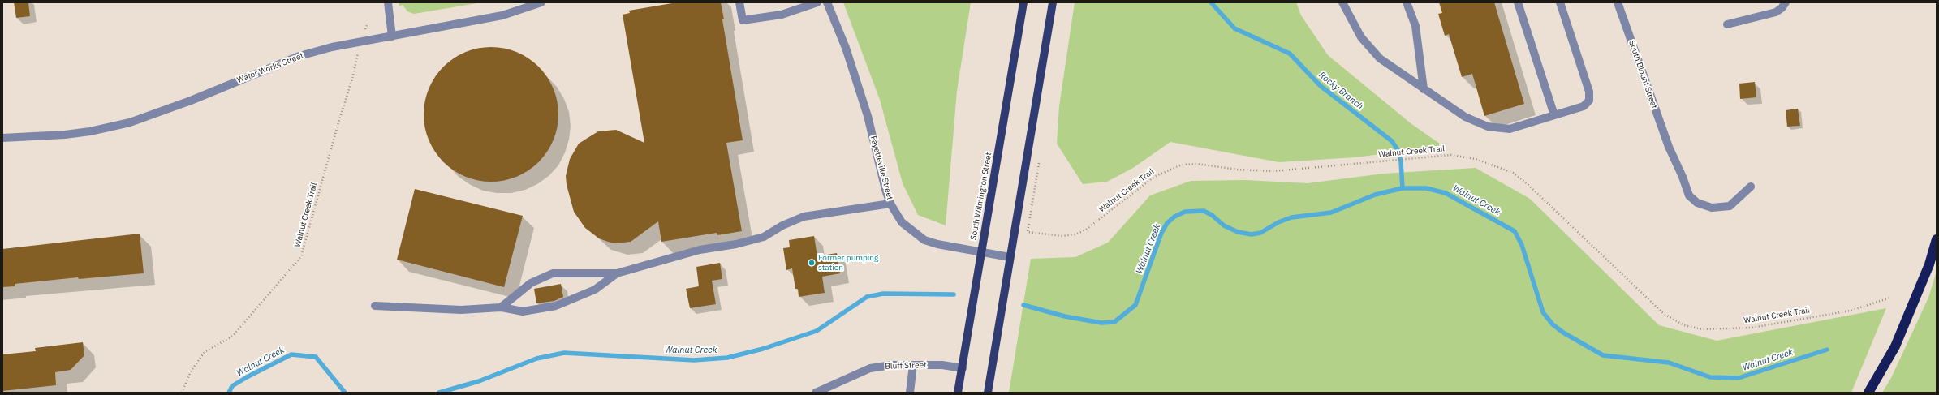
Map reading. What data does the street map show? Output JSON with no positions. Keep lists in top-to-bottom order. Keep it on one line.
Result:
{"streets":{"main road":["South Wilmington Street"],"street":["Water Works Street","South Blount Street","Fayetteville Street","Bluff Street"],"path":["Walnut Creek Trail"]},"crossings":[["Fayetteville Street","South Wilmington Street"],["South Wilmington Street","Bluff Street"]],"water":["Rocky Branch","Walnut Creek"],"places":["Former pumping station"]}
